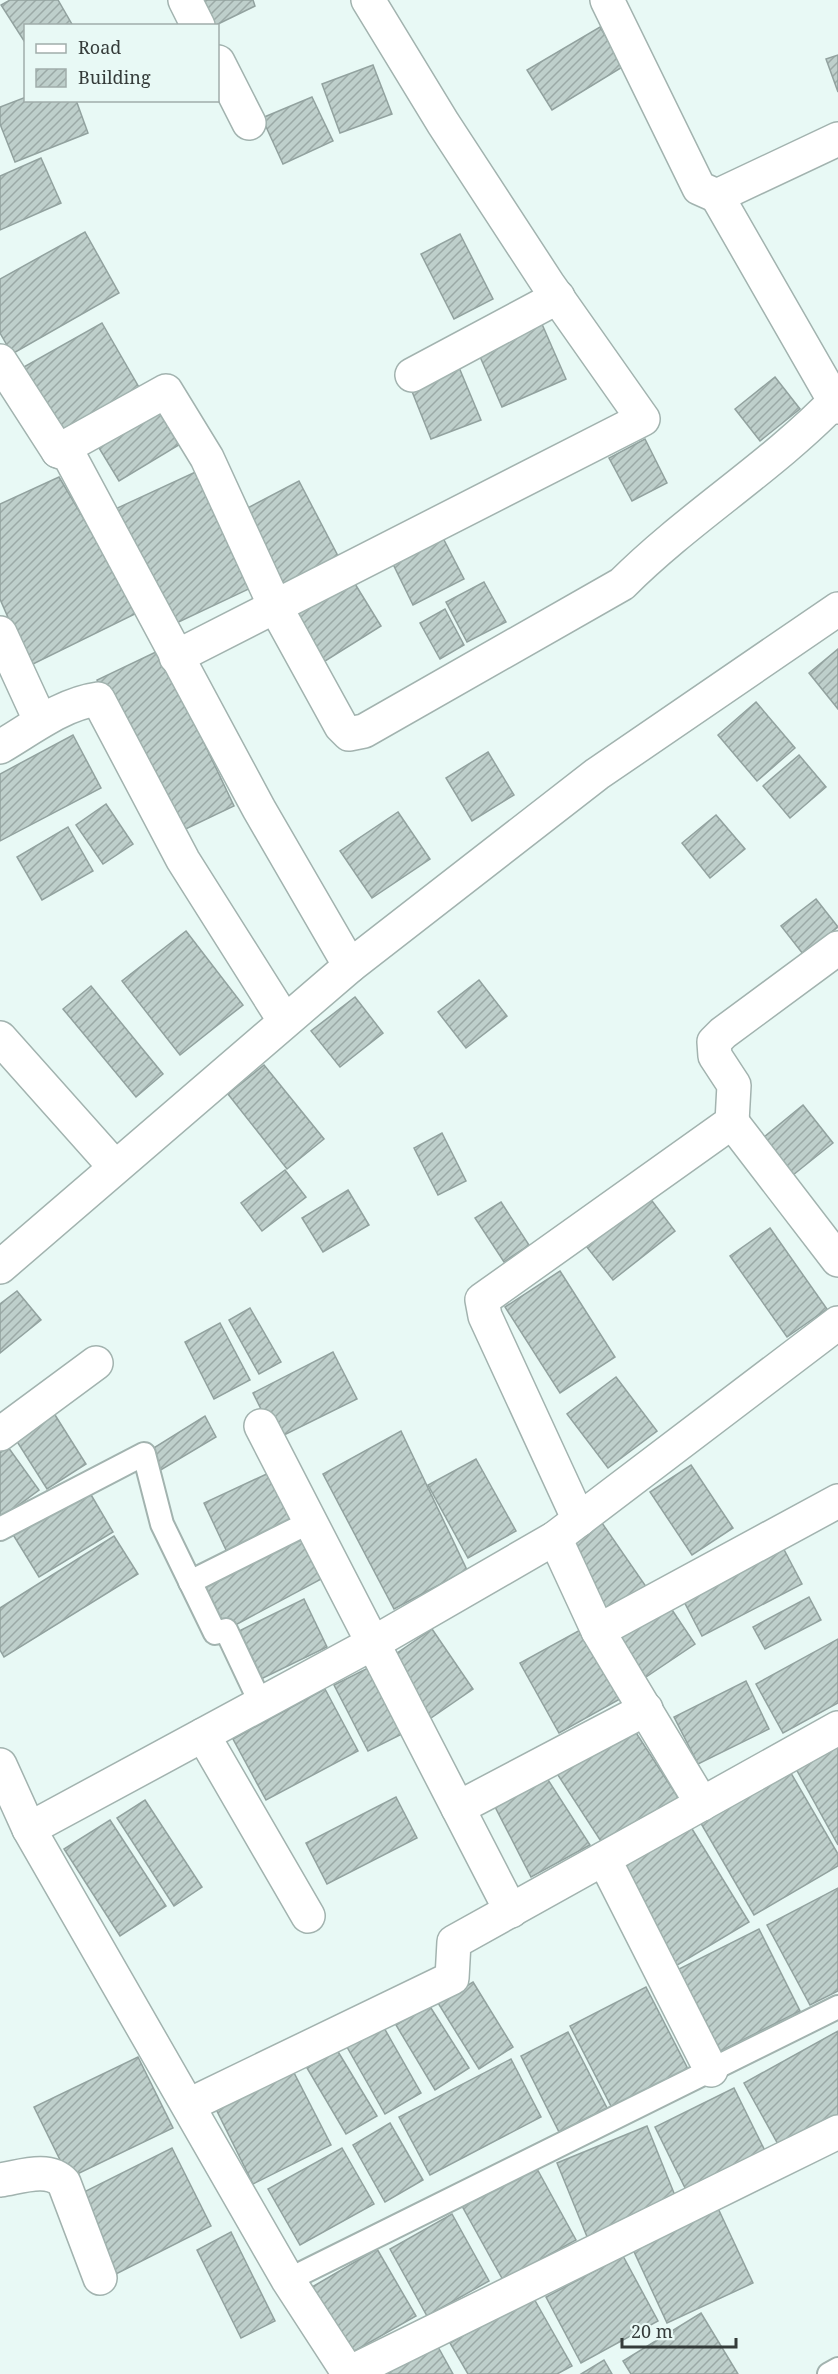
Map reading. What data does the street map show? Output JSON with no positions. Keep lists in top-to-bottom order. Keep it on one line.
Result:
{"legend":["Road","Building"],"scale_bar":"20 m"}
